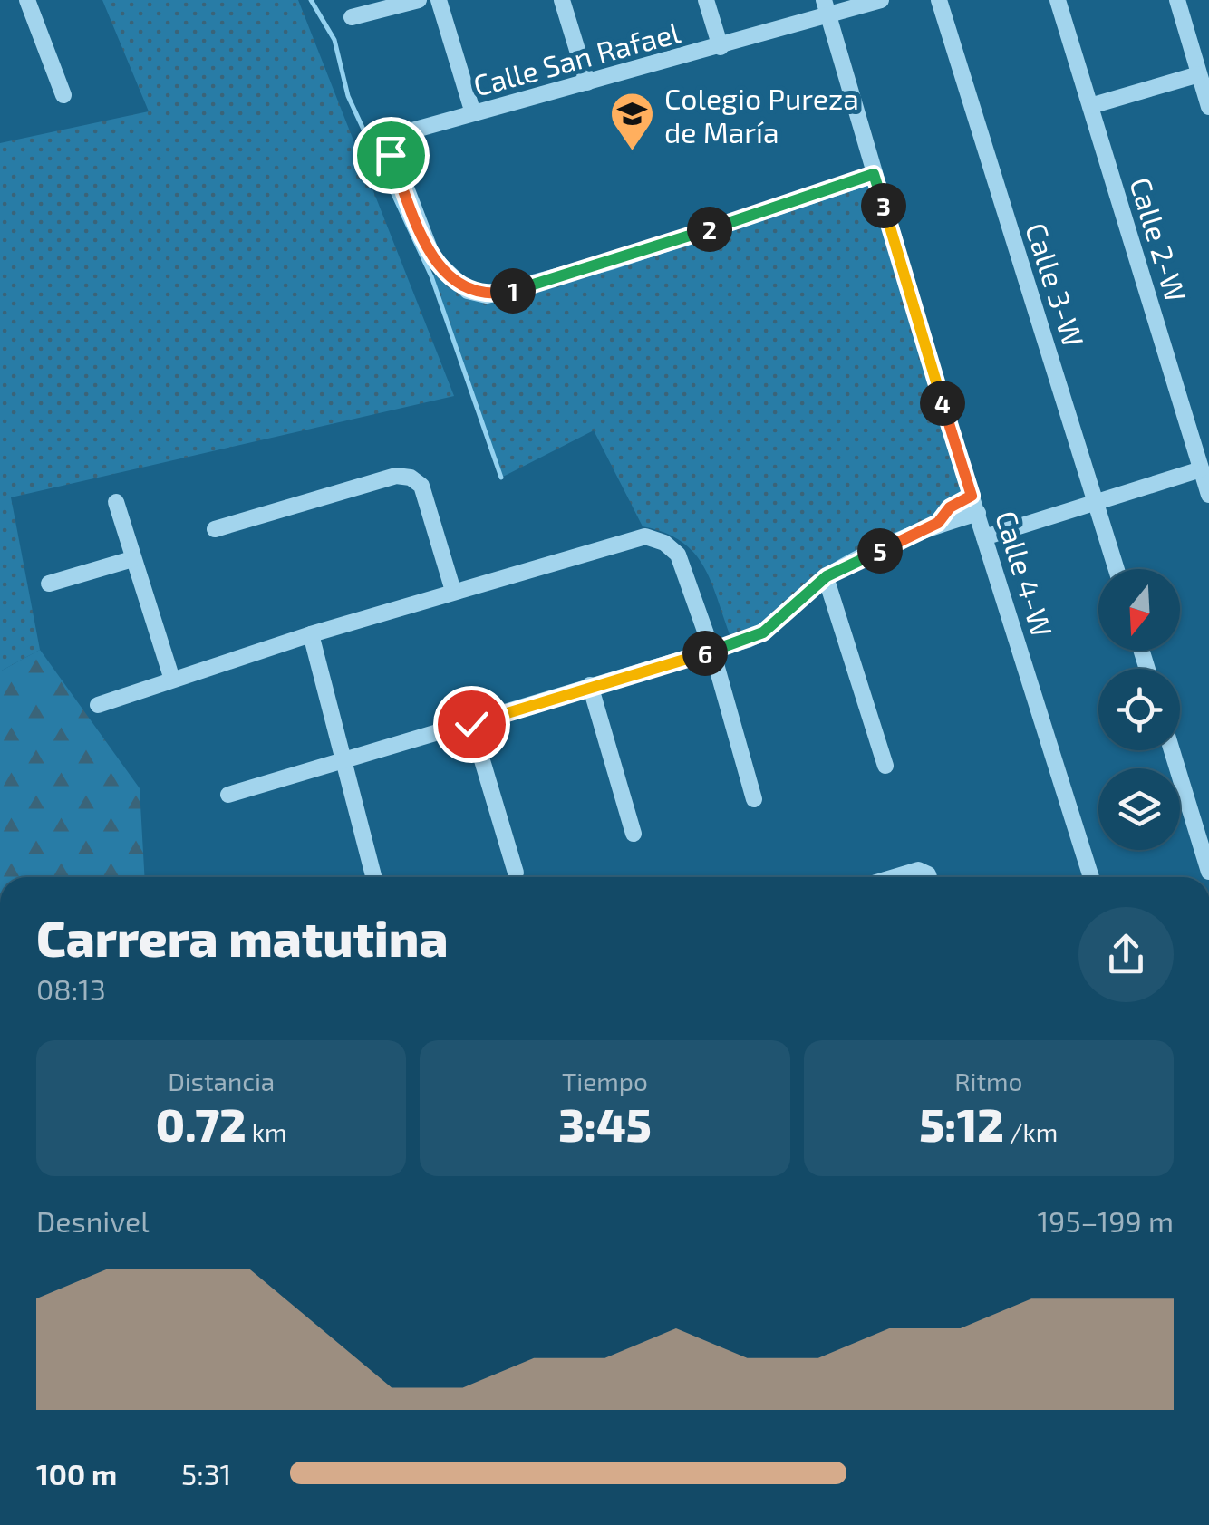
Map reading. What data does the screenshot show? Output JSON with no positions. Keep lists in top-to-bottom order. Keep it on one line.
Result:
{"streets":{"street":["Calle San Rafael","Calle 2-W","Calle 3-W","Calle 4-W"]},"crossings":[["Calle San Rafael","Calle 4-W"]],"places":{"school or university":["Colegio Pureza de María"]},"north":"bottom","page":{"pins":["3","2","1","4","5","6"],"heading":["Carrera matutina","08:13"],"stats":[["Distancia","0.72 km"],["Tiempo","3:45"],["Ritmo","5:12 /km"]],"chart":["Desnivel","195–199 m"],"list":[{"name":"100 m","note":"5:31"}]}}
